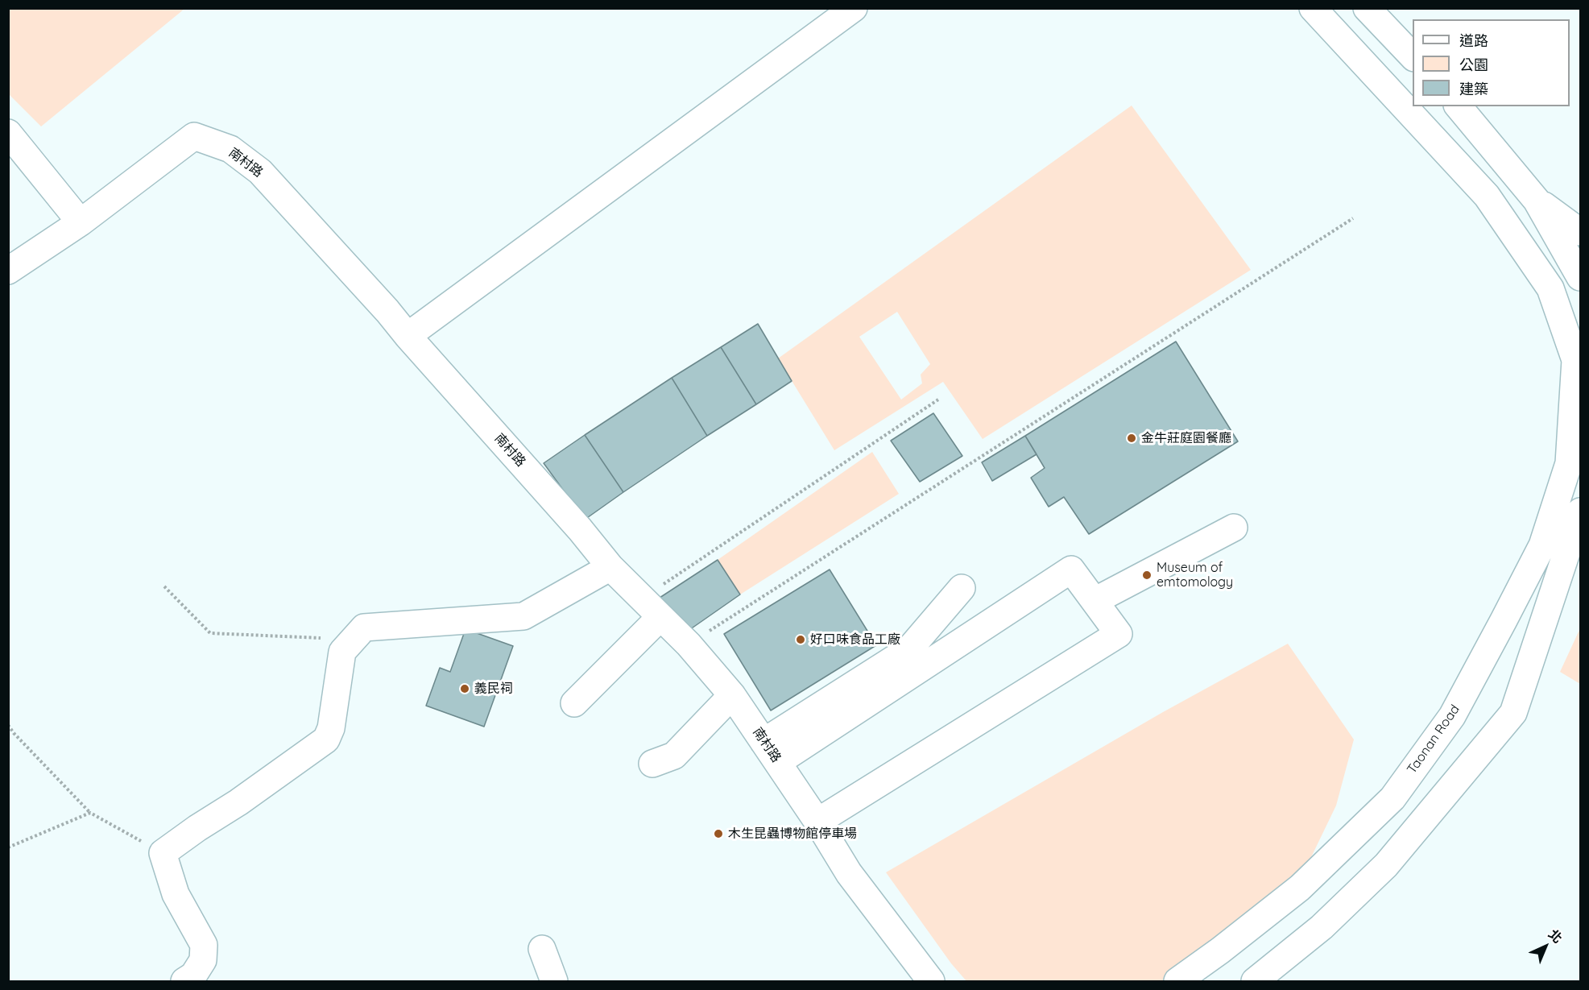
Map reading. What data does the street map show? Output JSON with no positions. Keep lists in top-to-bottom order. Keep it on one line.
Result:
{"streets":{"main road":["南村路","Taonan Road"]},"places":["金牛莊庭園餐廳","Museum of emtomology","好口味食品工廠","義民祠","木生昆蟲博物館停車場"],"legend":["道路","公園","建築"],"north":"top right"}
